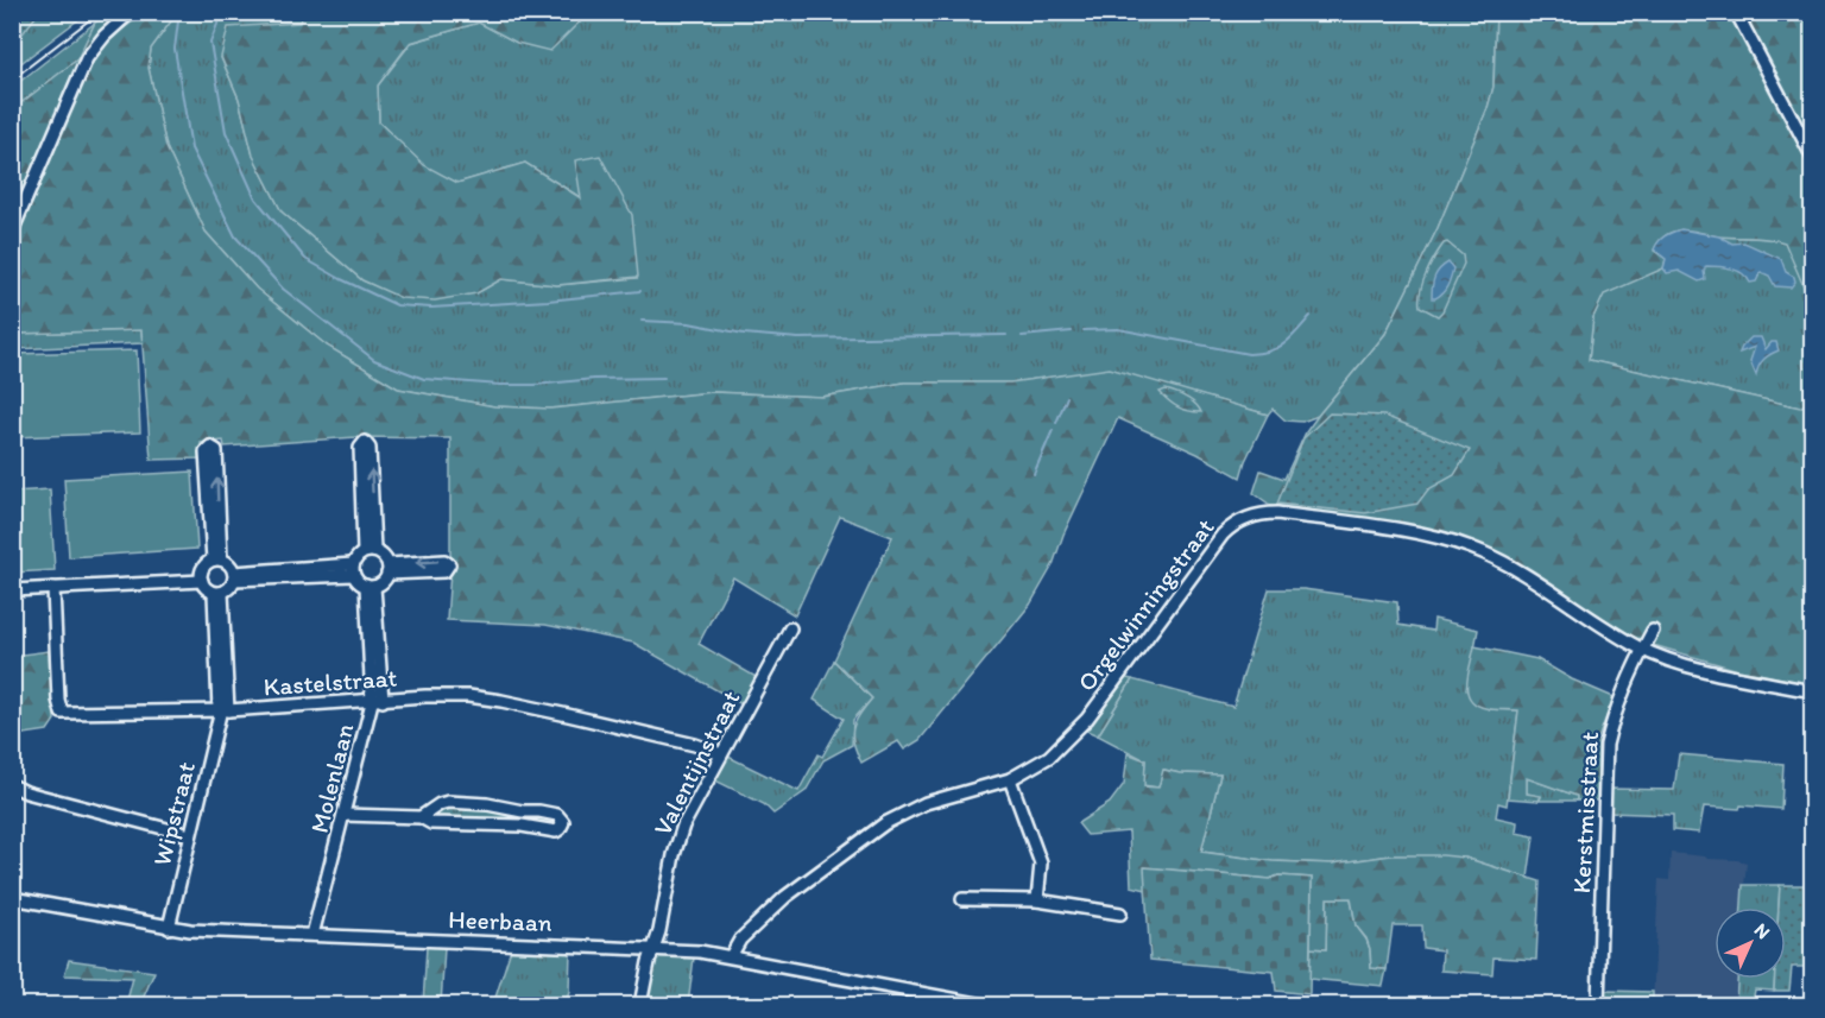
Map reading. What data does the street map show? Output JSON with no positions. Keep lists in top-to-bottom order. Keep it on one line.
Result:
{"streets":{"street":["Orgelwinningstraat","Kastelstraat","Valentijnstraat","Molenlaan","Kerstmisstraat","Wipstraat","Heerbaan"]},"crossings":[["Orgelwinningstraat","Kerstmisstraat"],["Orgelwinningstraat","Heerbaan"],["Kastelstraat","Valentijnstraat"],["Kastelstraat","Molenlaan"],["Kastelstraat","Wipstraat"],["Valentijnstraat","Heerbaan"],["Molenlaan","Heerbaan"],["Wipstraat","Heerbaan"]],"north":"top right"}
